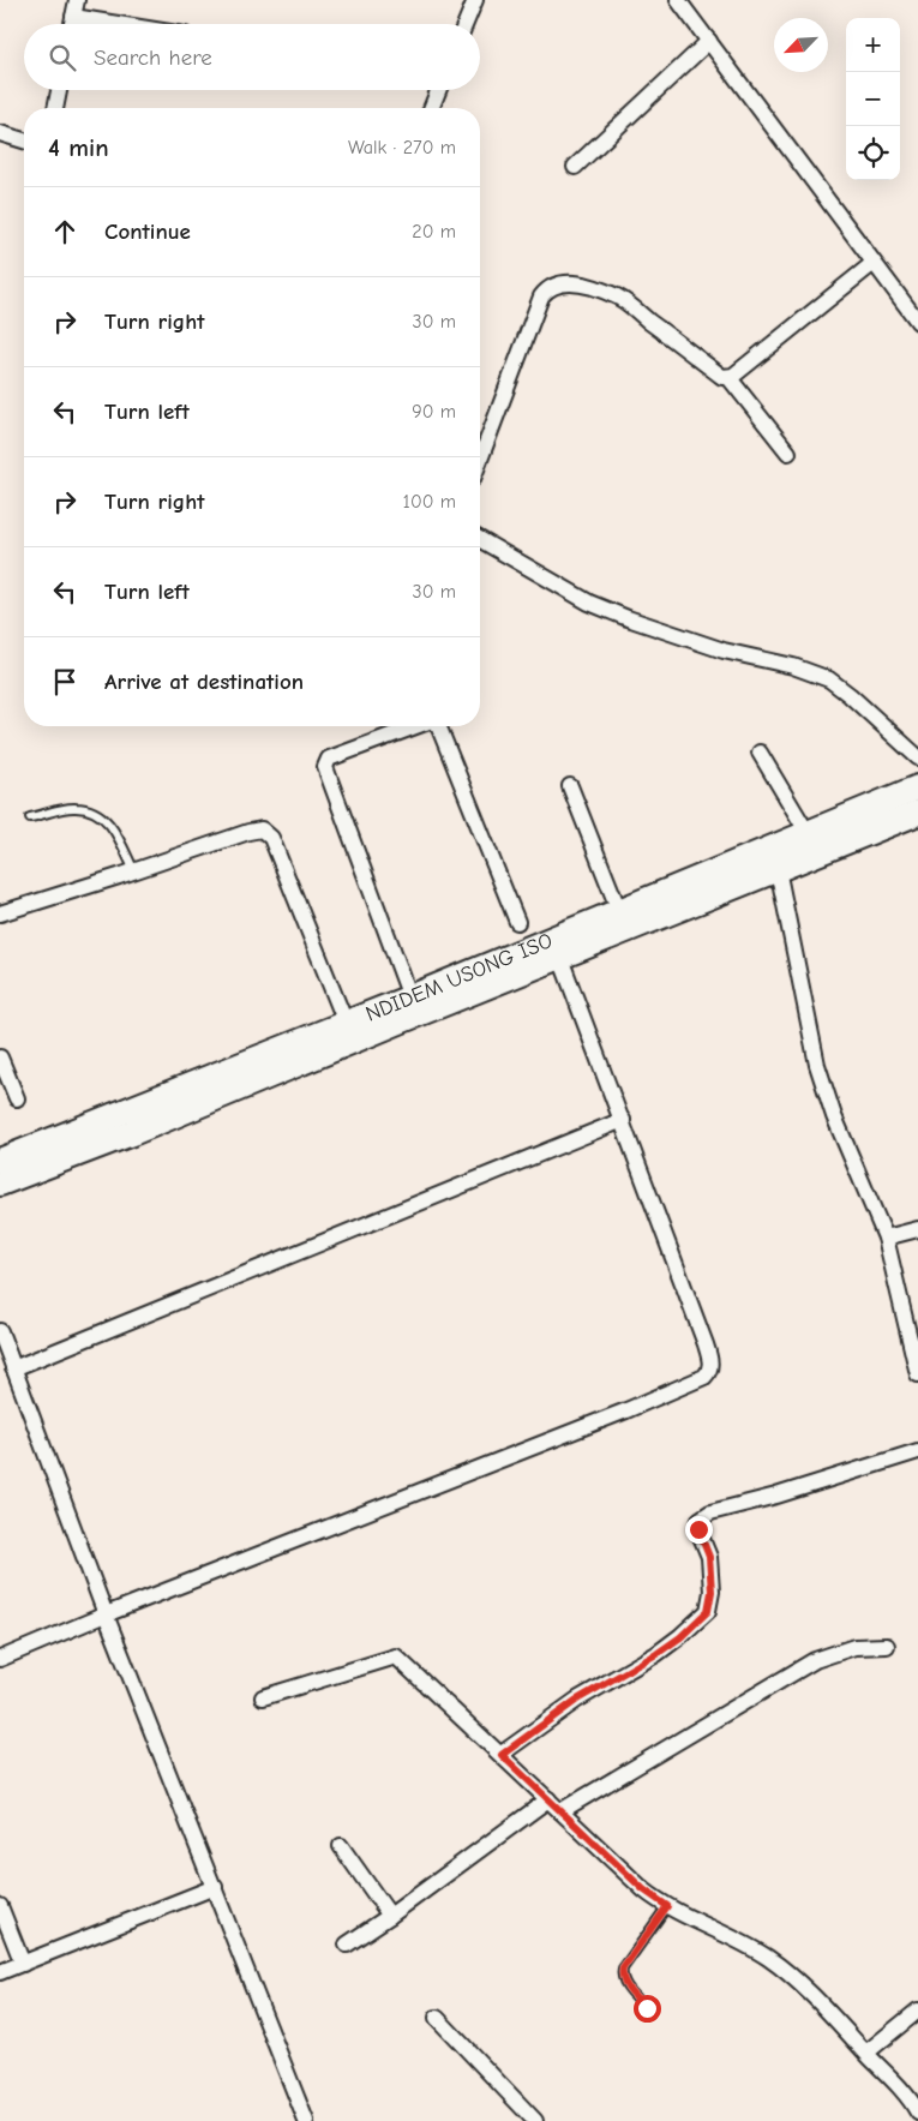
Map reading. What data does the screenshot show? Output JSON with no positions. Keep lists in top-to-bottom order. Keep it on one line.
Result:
{"streets":{"highway":["NDIDEM USONG ISO"]},"north":"bottom left","page":{"map_buttons":["+","−"],"search":"Search here","heading":["4 min","Walk · 270 m"],"list":[["Continue","20 m"],["Turn right","30 m"],["Turn left","90 m"],["Turn right","100 m"],["Turn left","30 m"],"Arrive at destination"]}}
